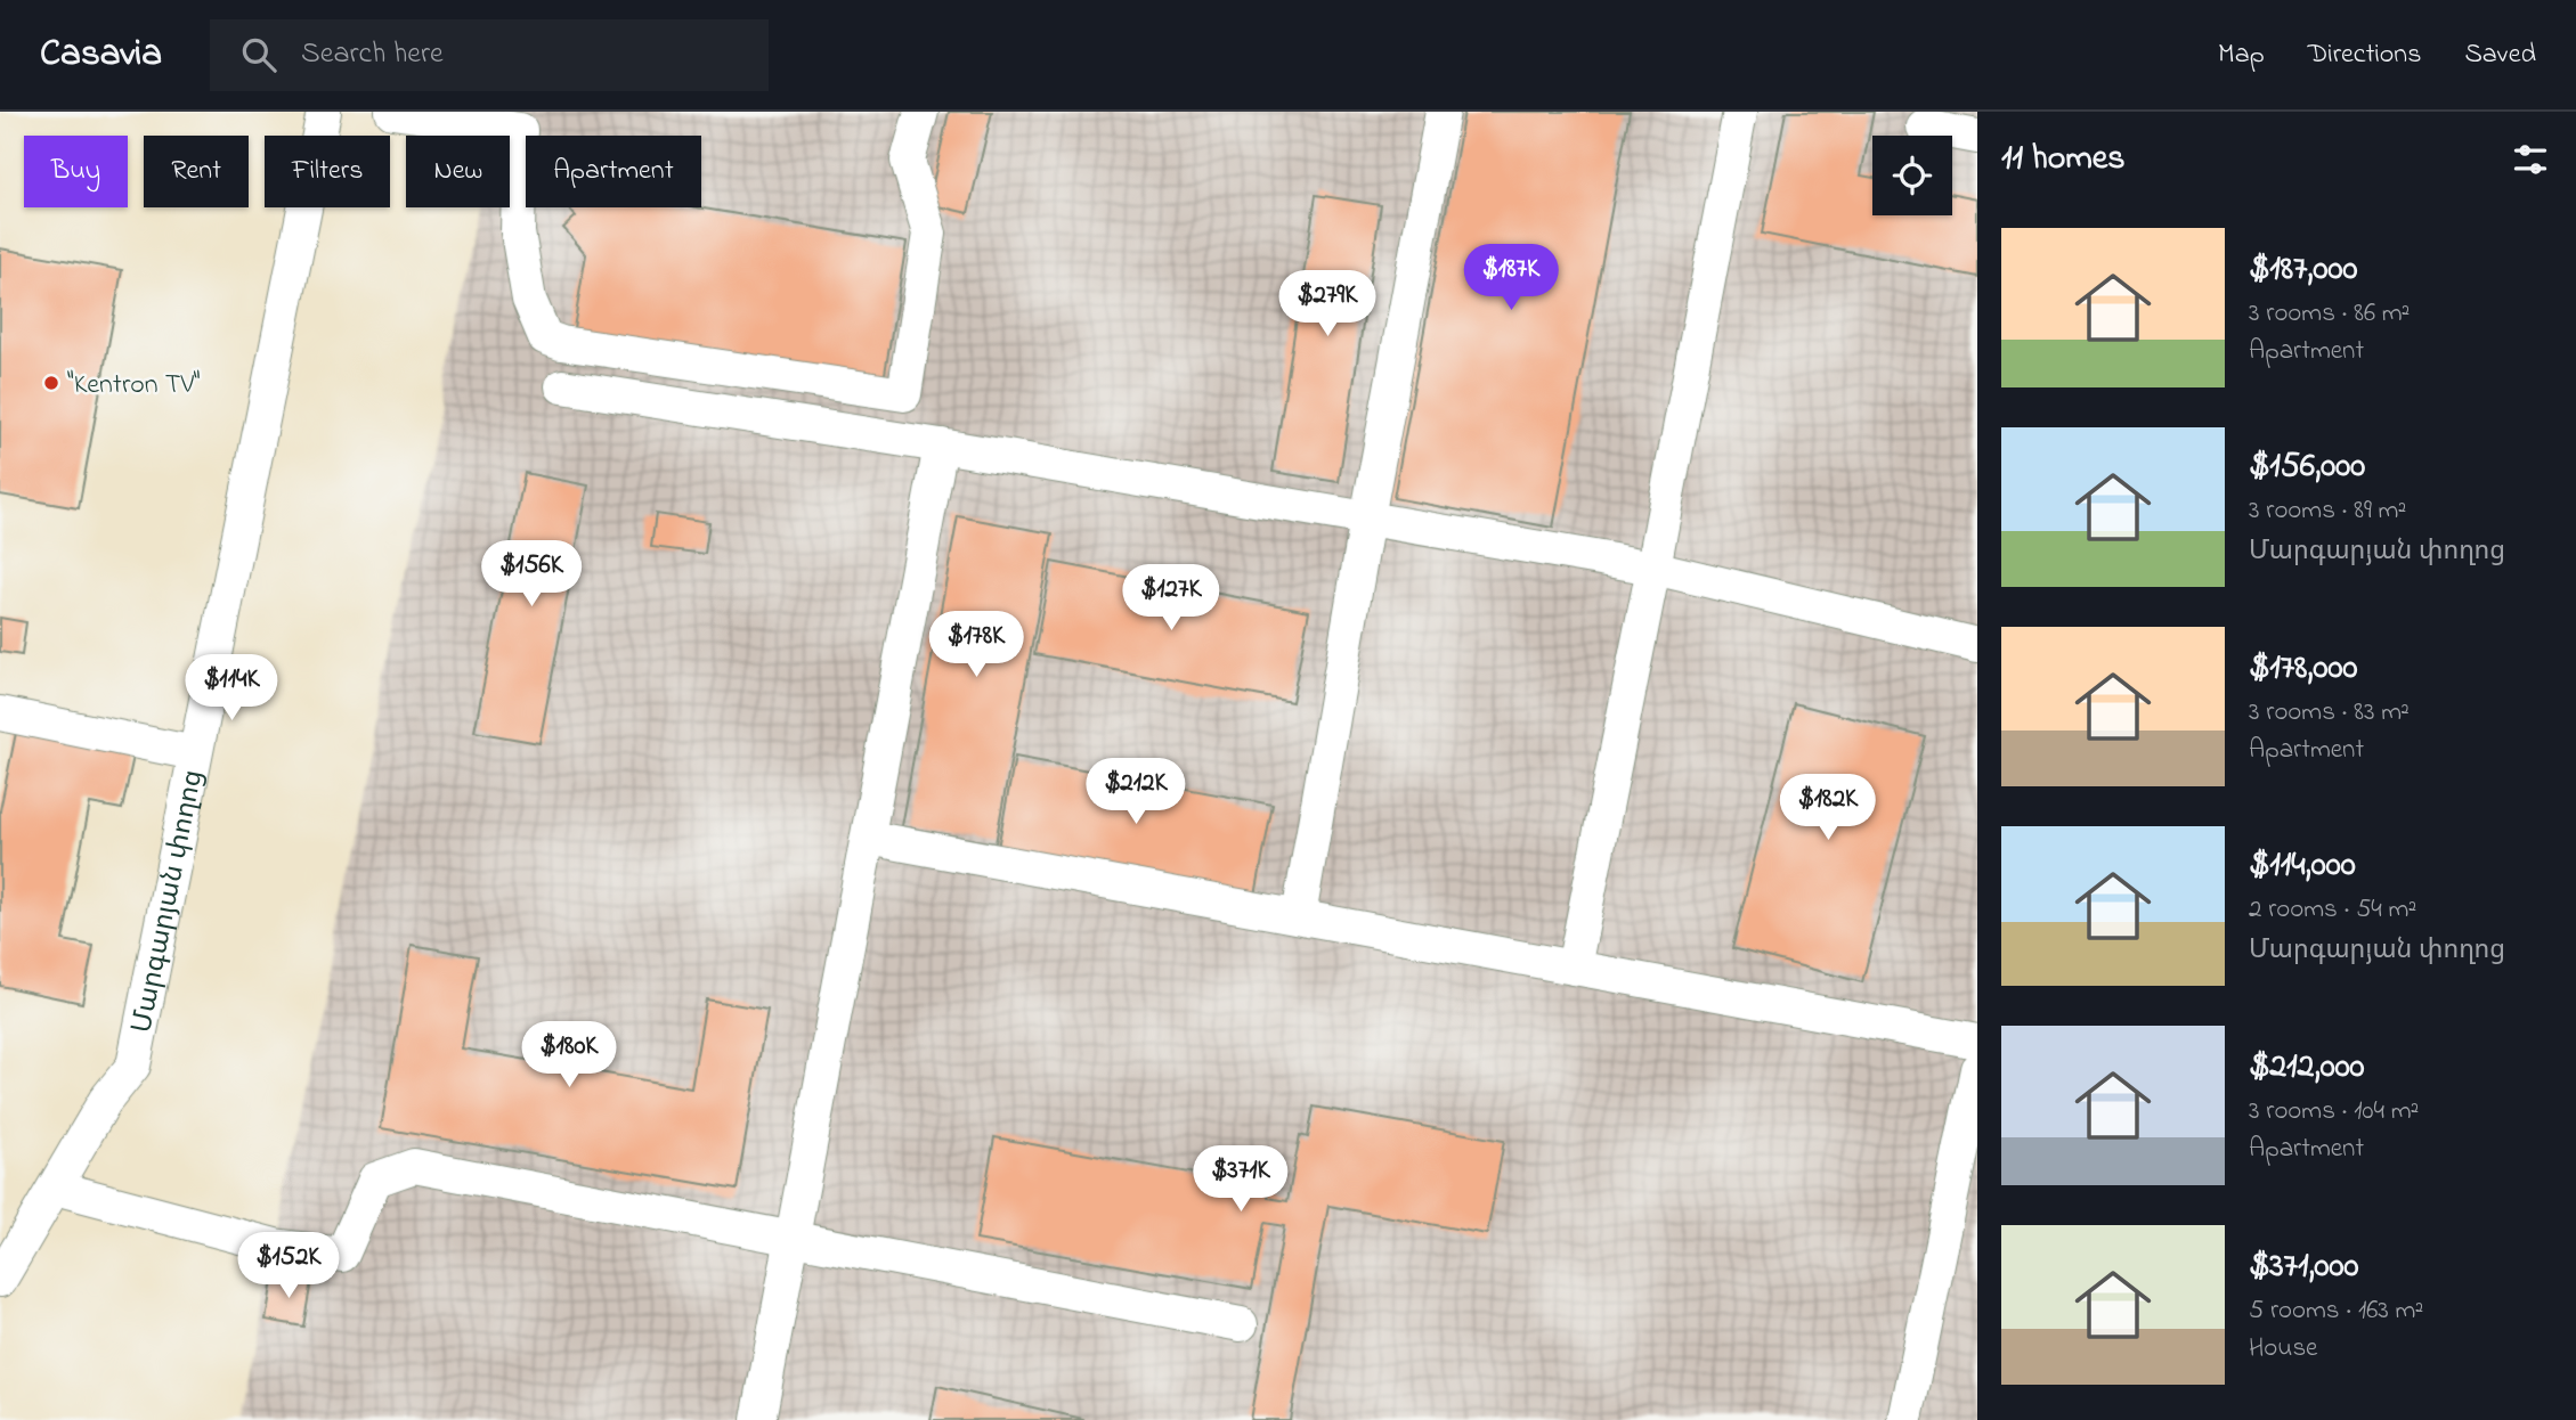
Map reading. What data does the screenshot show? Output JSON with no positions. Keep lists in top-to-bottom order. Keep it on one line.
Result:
{"streets":{"street":["Մարգարյան փողոց"]},"places":["\"Kentron TV\""],"page":{"header":"Casavia","search":"Search here","nav":["Map","Directions","Saved"],"heading":"11 homes","chip":["Buy","Rent","Filters","New","Apartment"],"list":[{"name":"$187,000","note":"3 rooms · 86 m² · Apartment"},{"name":"$156,000","note":"3 rooms · 89 m² · Մարգարյան փողոց"},{"name":"$178,000","note":"3 rooms · 83 m² · Apartment"},{"name":"$114,000","note":"2 rooms · 54 m² · Մարգարյան փողոց"},{"name":"$212,000","note":"3 rooms · 104 m² · Apartment"},{"name":"$371,000","note":"5 rooms · 163 m² · House"}],"price":["$187K","$279K","$156K","$127K","$178K","$114K","$212K","$182K","$180K","$371K","$152K"]}}
